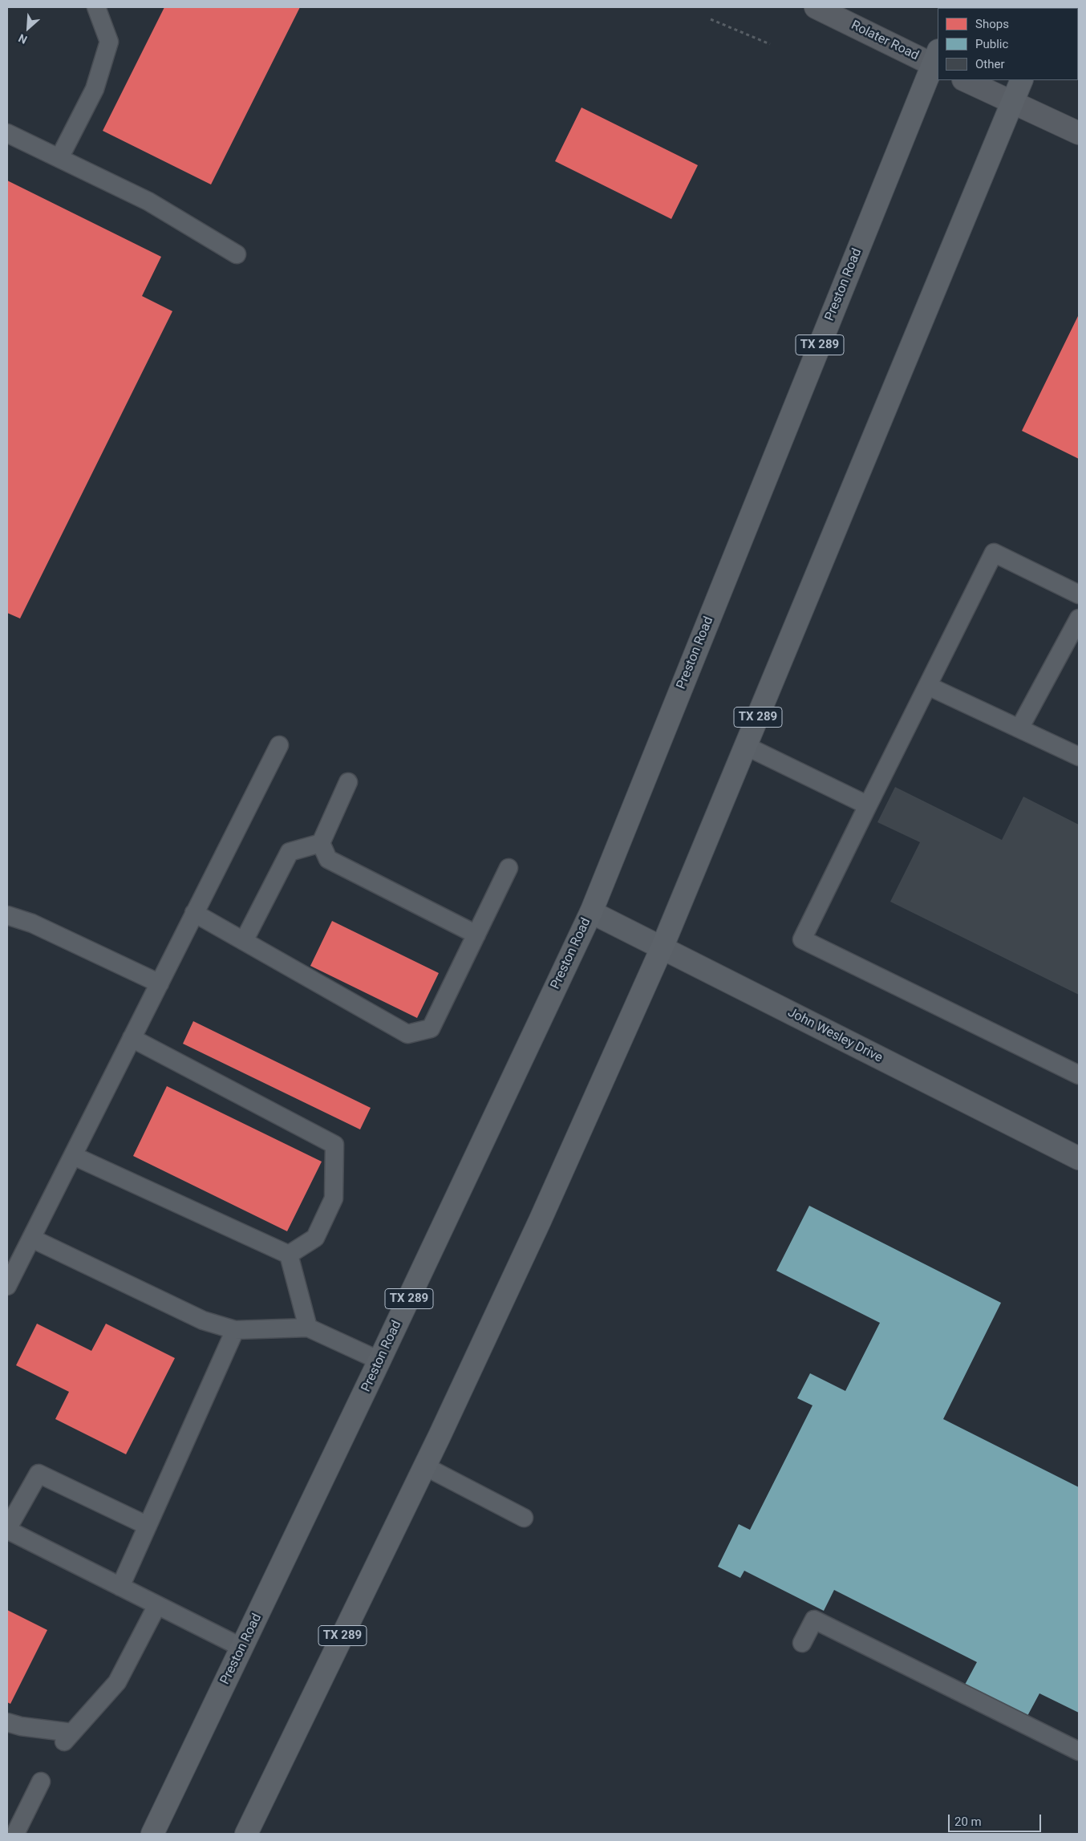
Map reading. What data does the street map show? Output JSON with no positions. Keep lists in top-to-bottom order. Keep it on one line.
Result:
{"streets":{"main road":["Rolater Road","Preston Road","TX 289"],"street":["John Wesley Drive"]},"crossings":[["Rolater Road","Preston Road"],["Preston Road","John Wesley Drive"],["TX 289","John Wesley Drive"]],"legend":["Shops","Public","Other"],"scale_bar":"20 m","north":"bottom left"}
